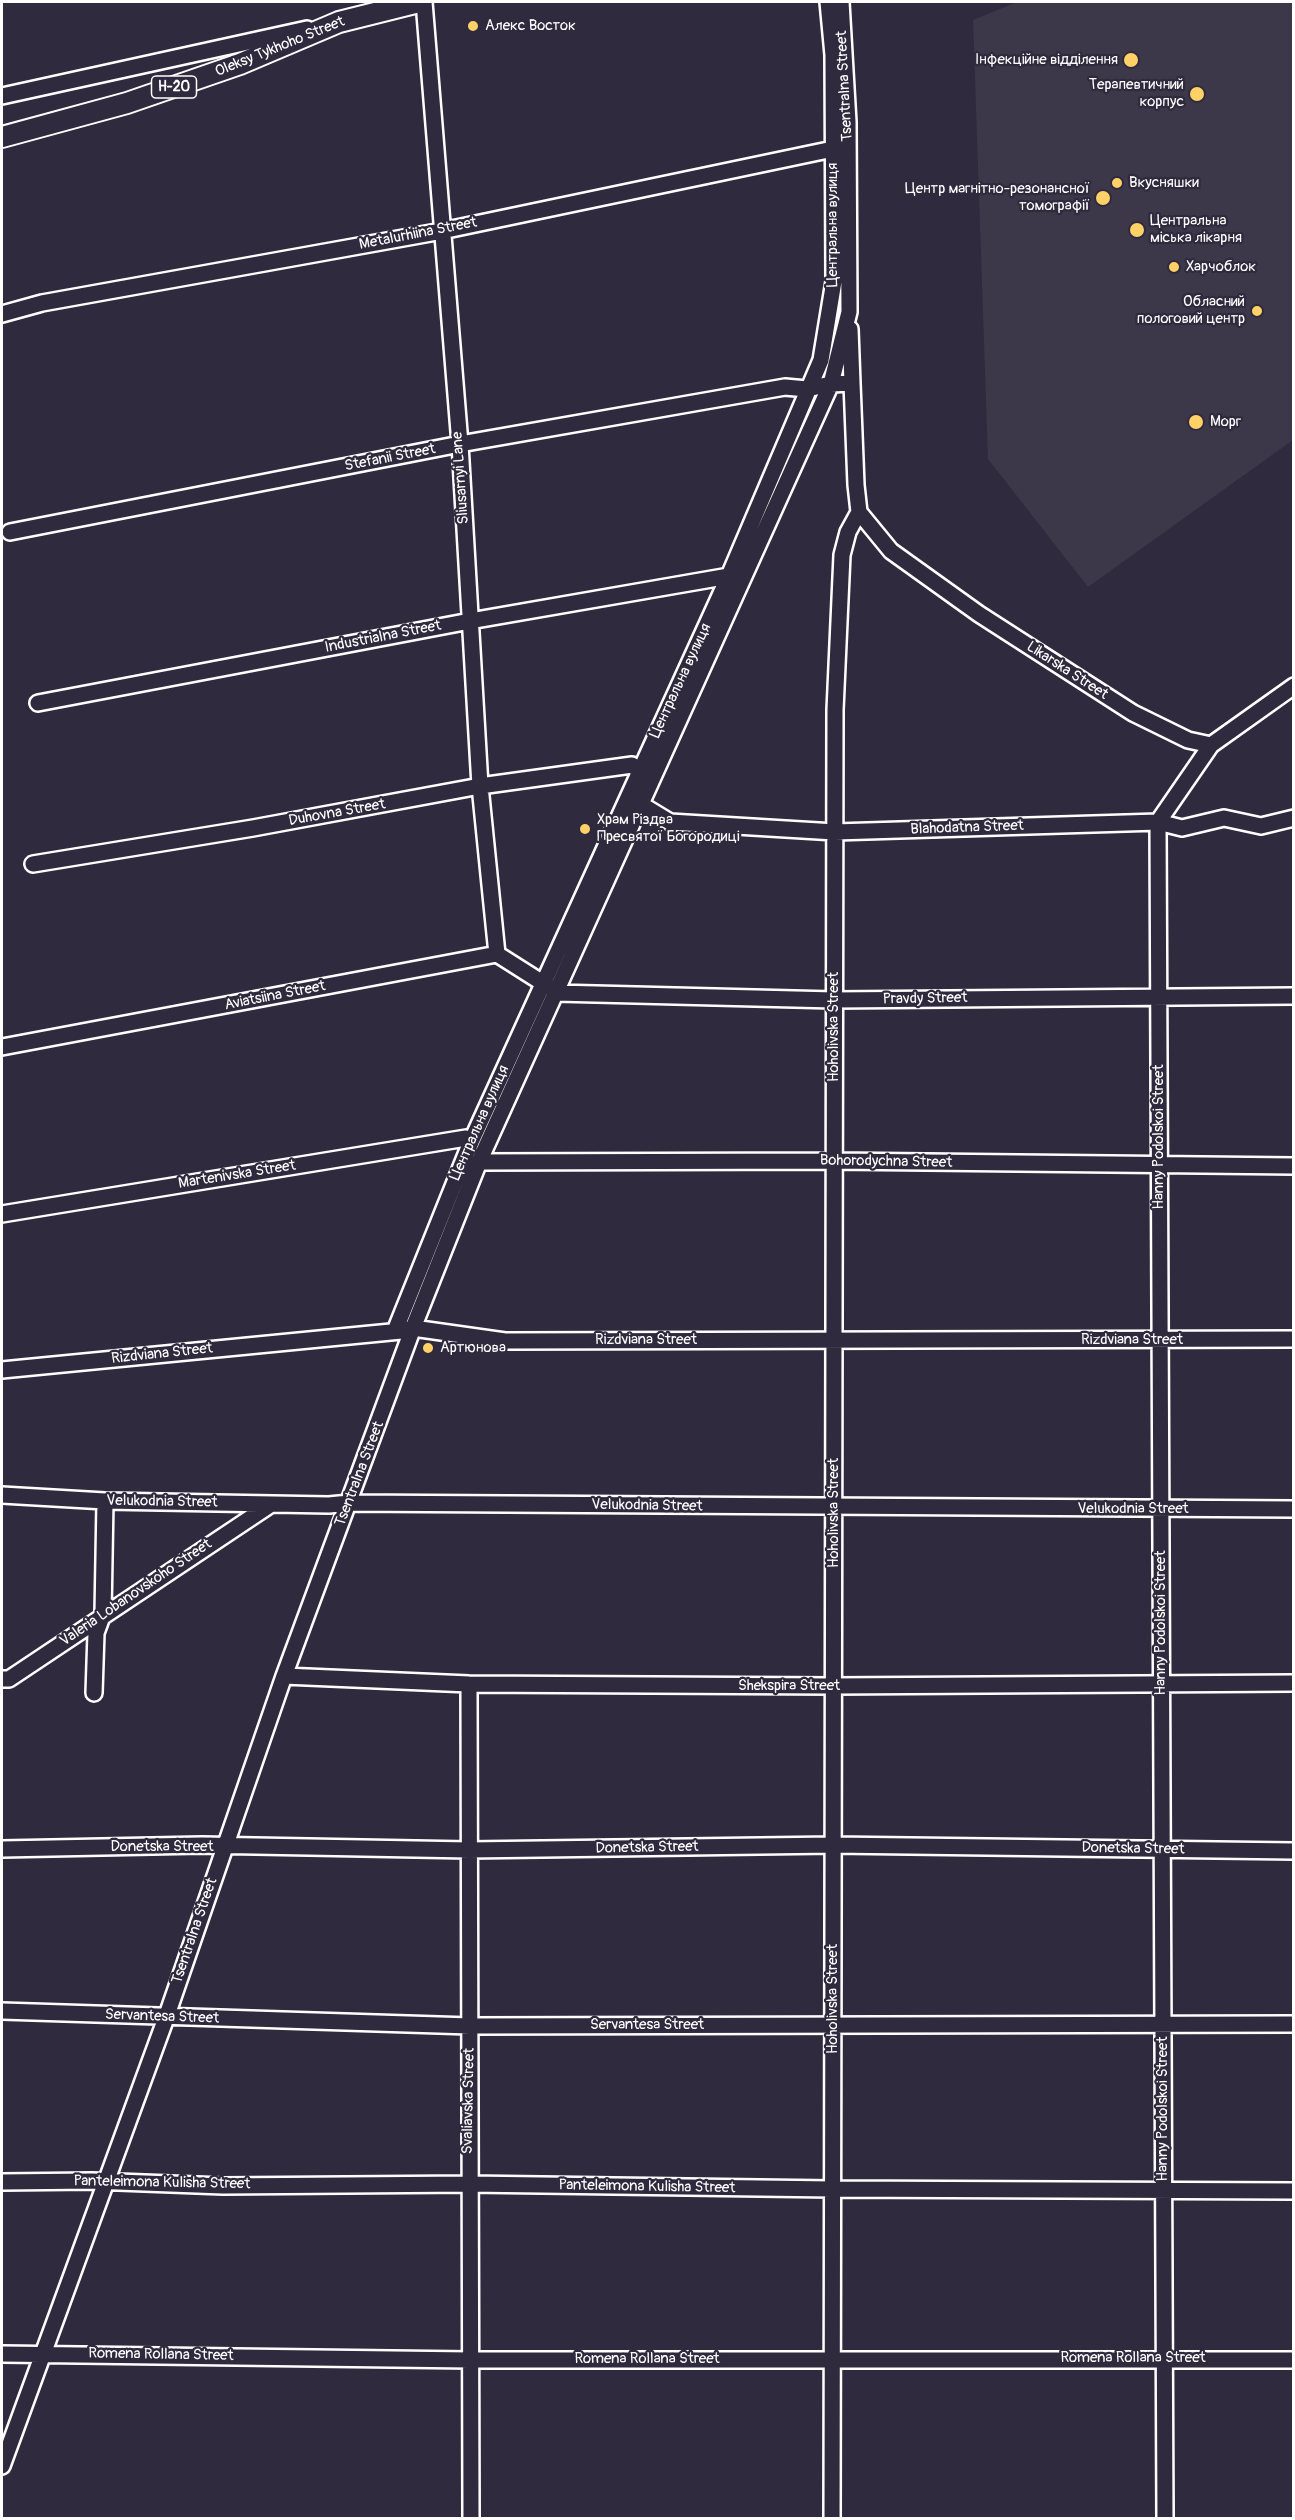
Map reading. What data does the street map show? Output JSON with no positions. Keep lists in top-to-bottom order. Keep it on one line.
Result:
{"streets":{"main road":["Oleksy Tykhoho Street","Н-20"],"street":["Tsentralna Street","Центральна вулиця","Metalurhiina Street","Stefanii Street","Sliusarnyi Lane","Industrialna Street","Likarska Street","Duhovna Street","Blahodatna Street","Aviatsiina Street","Pravdy Street","Hoholivska Street","Hanny Podolskoi Street","Bohorodychna Street","Martenivska Street","Rizdviana Street","Velukodnia Street","Valeria Lobanovskoho Street","Shekspira Street","Donetska Street","Servantesa Street","Svaliavska Street","Panteleimona Kulisha Street","Romena Rollana Street"]},"crossings":[["Tsentralna Street","Центральна вулиця"],["Tsentralna Street","Stefanii Street"],["Tsentralna Street","Rizdviana Street"],["Tsentralna Street","Velukodnia Street"],["Tsentralna Street","Shekspira Street"],["Tsentralna Street","Donetska Street"],["Tsentralna Street","Servantesa Street"],["Tsentralna Street","Panteleimona Kulisha Street"],["Tsentralna Street","Romena Rollana Street"],["Центральна вулиця","Metalurhiina Street"],["Центральна вулиця","Stefanii Street"],["Центральна вулиця","Industrialna Street"],["Центральна вулиця","Duhovna Street"],["Центральна вулиця","Blahodatna Street"],["Центральна вулиця","Pravdy Street"],["Центральна вулиця","Bohorodychna Street"],["Центральна вулиця","Martenivska Street"],["Центральна вулиця","Rizdviana Street"],["Metalurhiina Street","Sliusarnyi Lane"],["Stefanii Street","Sliusarnyi Lane"],["Sliusarnyi Lane","Industrialna Street"],["Sliusarnyi Lane","Duhovna Street"],["Sliusarnyi Lane","Aviatsiina Street"],["Likarska Street","Hoholivska Street"],["Blahodatna Street","Hoholivska Street"],["Blahodatna Street","Hanny Podolskoi Street"],["Pravdy Street","Hoholivska Street"],["Pravdy Street","Hanny Podolskoi Street"],["Hoholivska Street","Bohorodychna Street"],["Hoholivska Street","Rizdviana Street"],["Hoholivska Street","Velukodnia Street"],["Hoholivska Street","Shekspira Street"],["Hoholivska Street","Donetska Street"],["Hoholivska Street","Servantesa Street"],["Hoholivska Street","Panteleimona Kulisha Street"],["Hoholivska Street","Romena Rollana Street"],["Hanny Podolskoi Street","Bohorodychna Street"],["Hanny Podolskoi Street","Rizdviana Street"],["Hanny Podolskoi Street","Velukodnia Street"],["Hanny Podolskoi Street","Shekspira Street"],["Hanny Podolskoi Street","Donetska Street"],["Hanny Podolskoi Street","Servantesa Street"],["Hanny Podolskoi Street","Panteleimona Kulisha Street"],["Hanny Podolskoi Street","Romena Rollana Street"],["Velukodnia Street","Valeria Lobanovskoho Street"],["Shekspira Street","Svaliavska Street"],["Donetska Street","Svaliavska Street"],["Servantesa Street","Svaliavska Street"],["Svaliavska Street","Panteleimona Kulisha Street"],["Svaliavska Street","Romena Rollana Street"]],"places":["Алекс Восток","Інфекційне відділення","Терапевтичний корпус","Вкусняшки","Центр магнітно-резонансної томографії","Центральна міська лікарня","Харчоблок","Обласний пологовий центр","Морг","Храм Різдва Пресвятої Богородиці","Артюнова"]}
